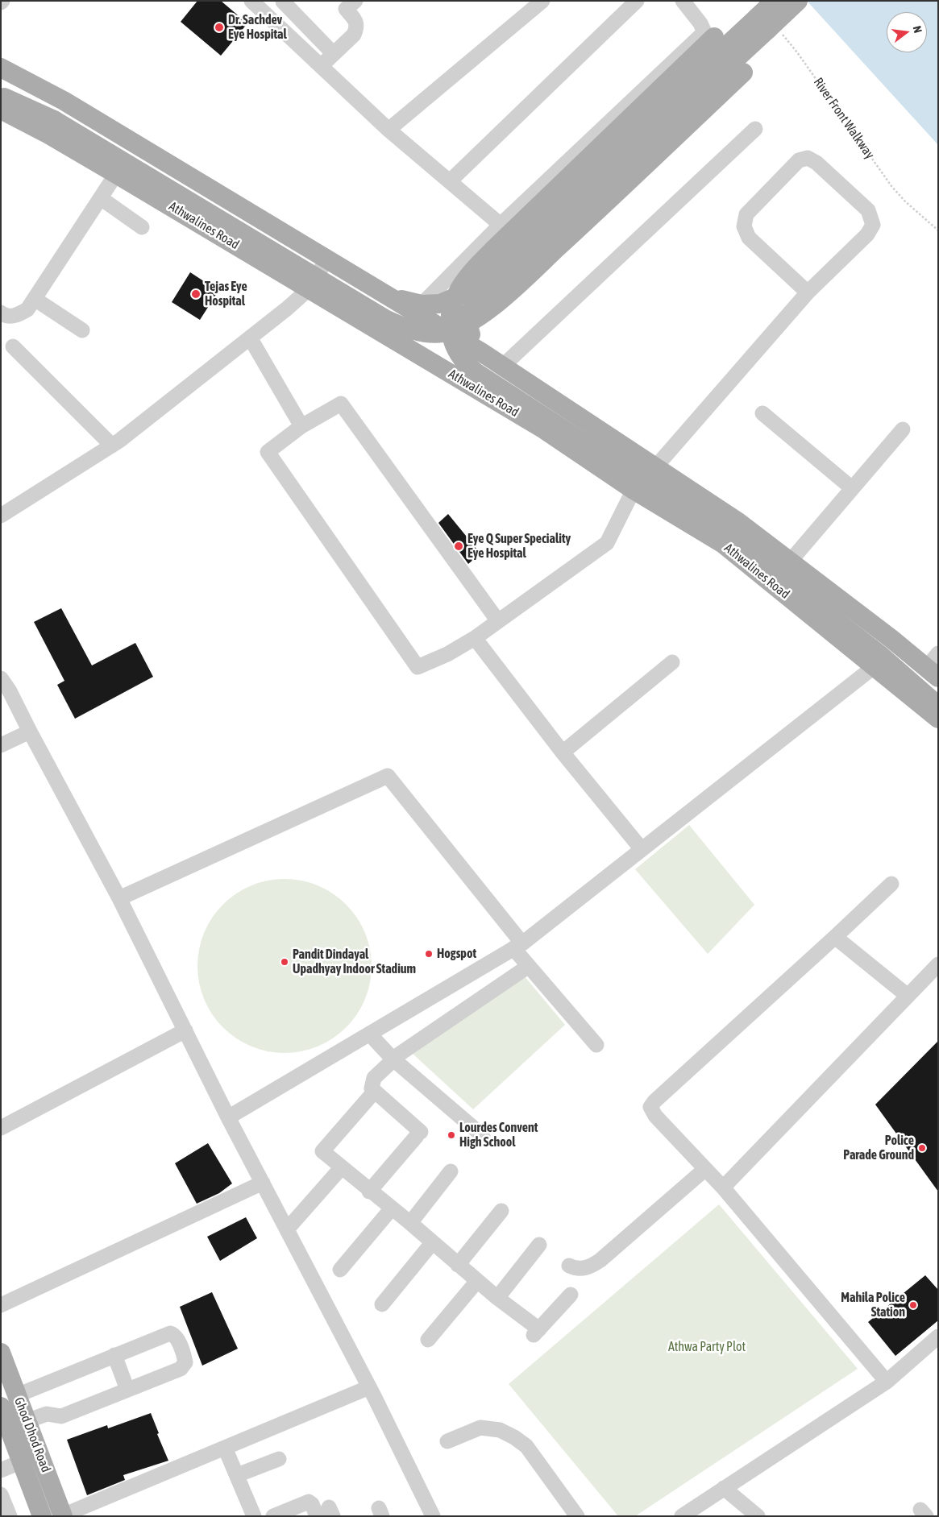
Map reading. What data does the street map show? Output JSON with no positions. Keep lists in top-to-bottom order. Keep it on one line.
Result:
{"streets":{"main road":["Athwalines Road","Ghod Dhod Road"],"path":["River Front Walkway"]},"parks":["Athwa Party Plot"],"places":["Dr. Sachdev Eye Hospital","Tejas Eye Hospital","Eye Q Super Speciality Eye Hospital","Hogspot","Pandit Dindayal Upadhyay Indoor Stadium","Lourdes Convent High School","Police Parade Ground","Mahila Police Station"],"north":"right"}
